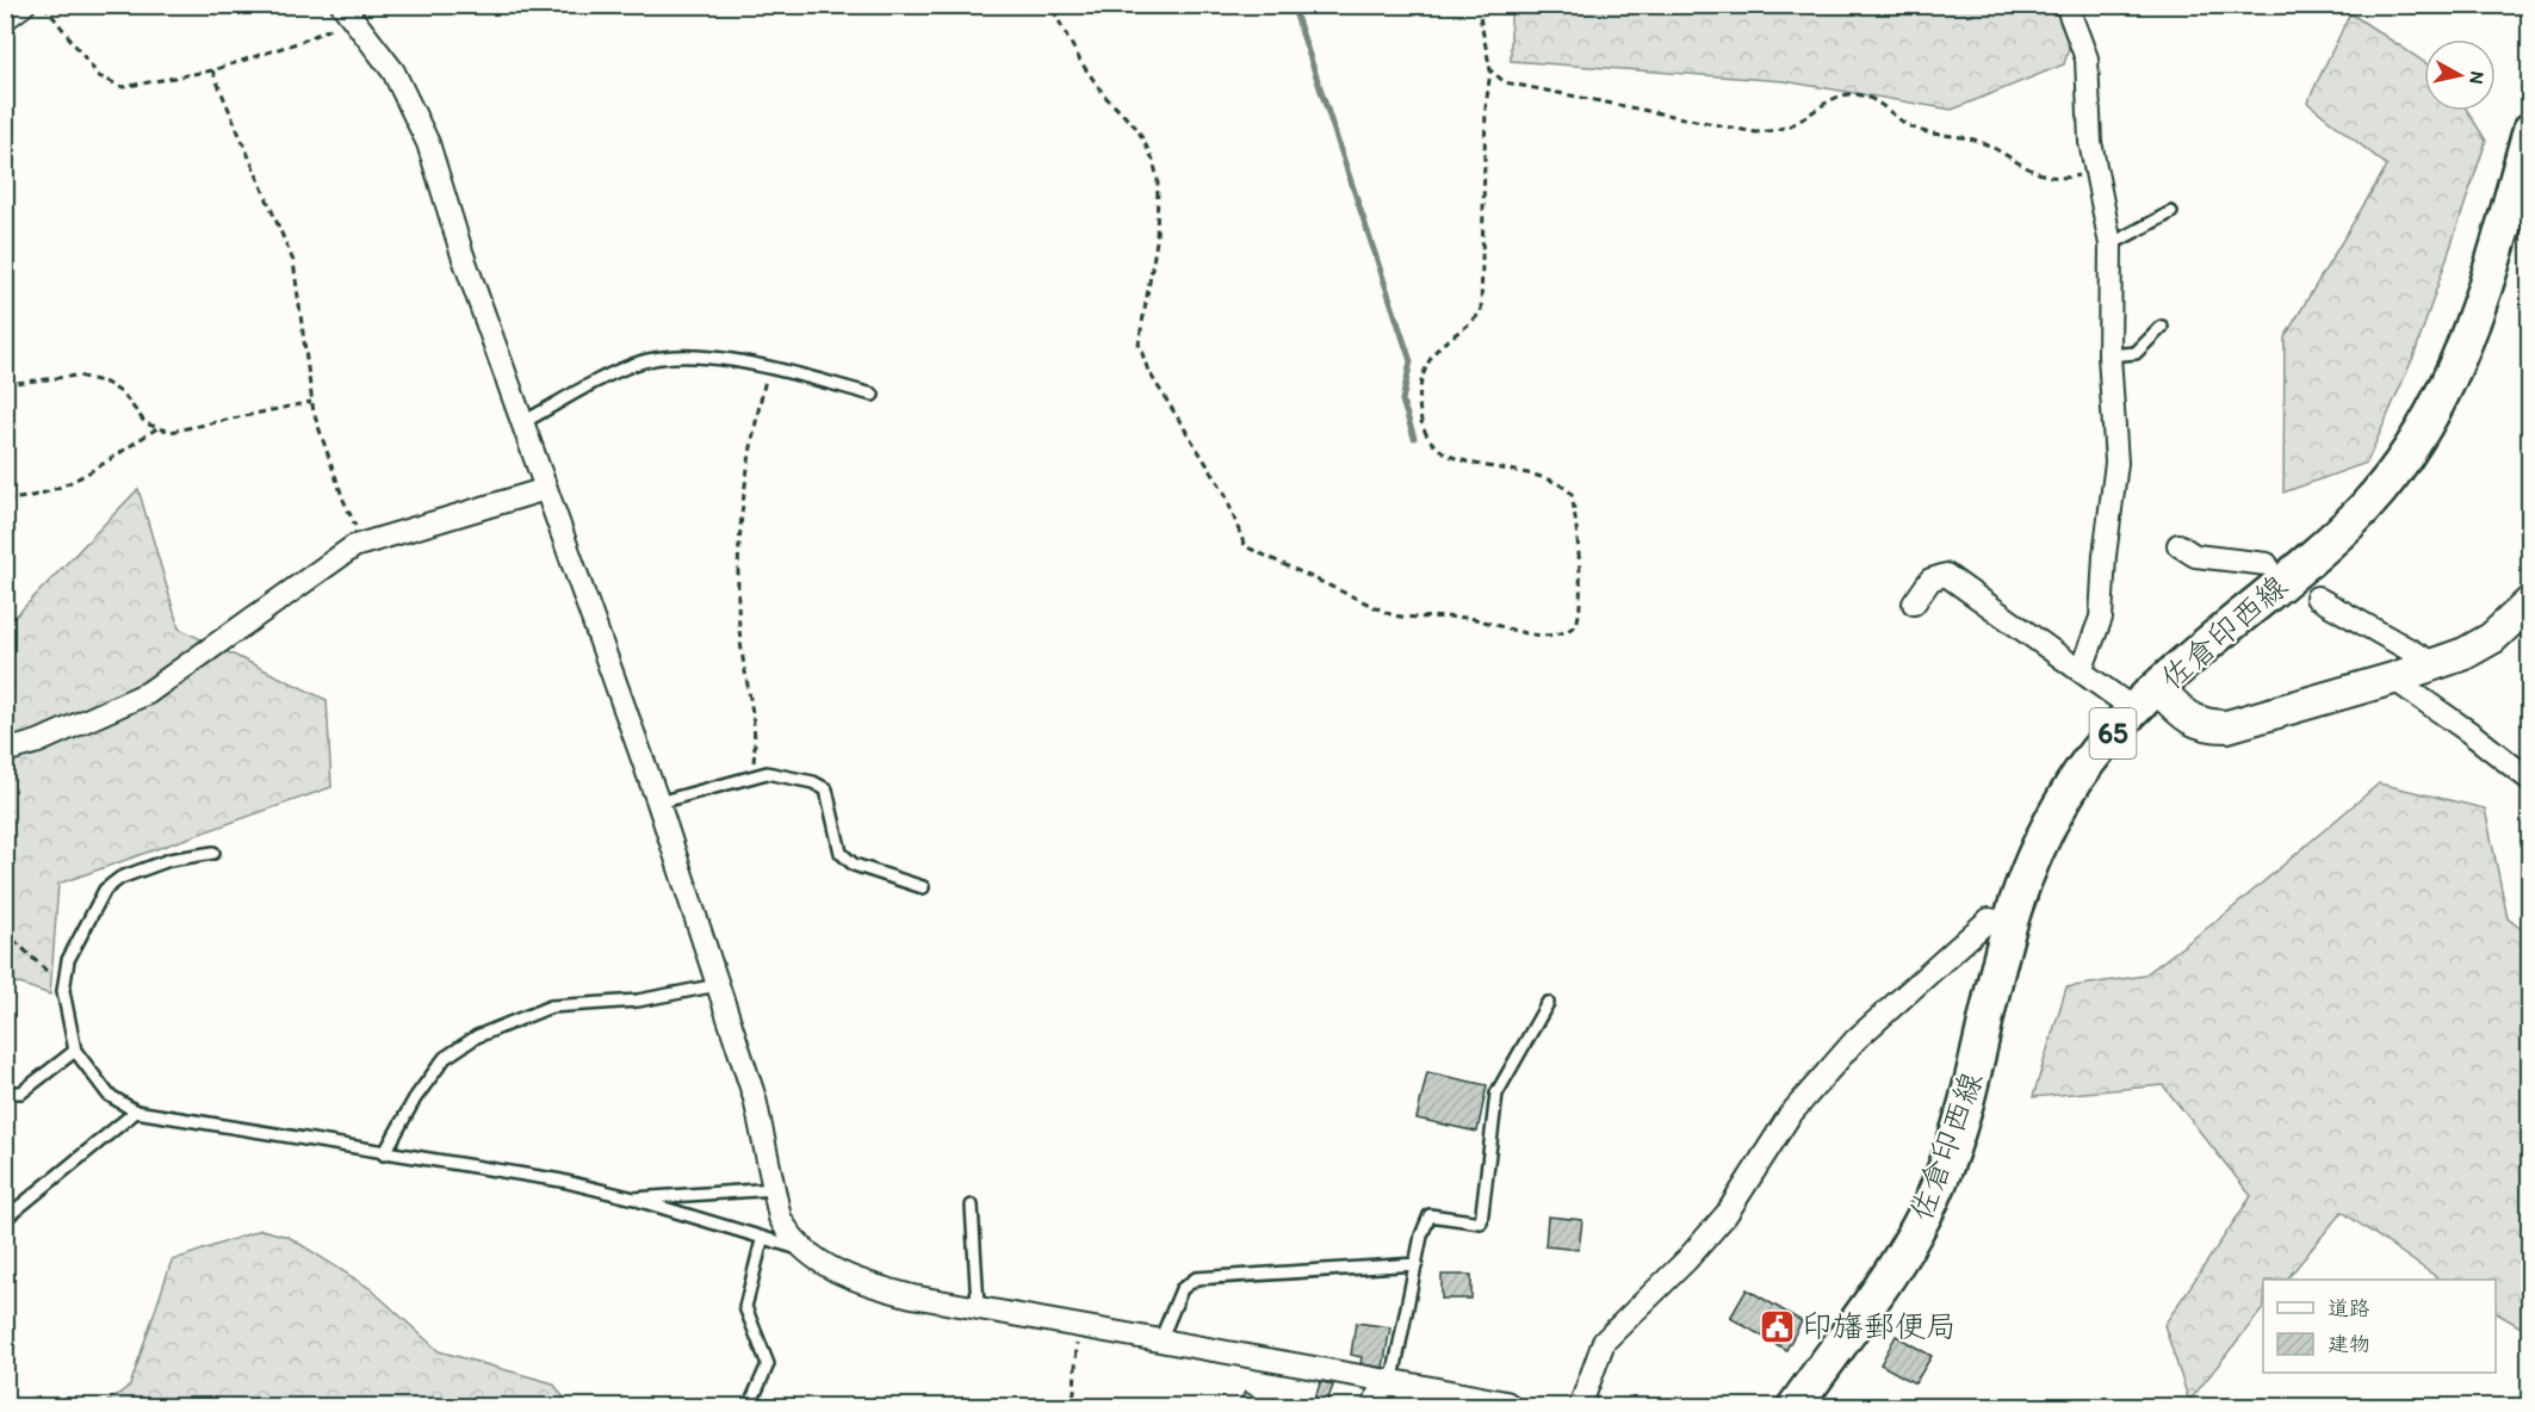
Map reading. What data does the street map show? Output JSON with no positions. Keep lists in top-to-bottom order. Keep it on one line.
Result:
{"streets":{"main road":["佐倉印西線","65"]},"places":{"public building":["印旛郵便局"]},"legend":["道路","建物"],"north":"right"}
